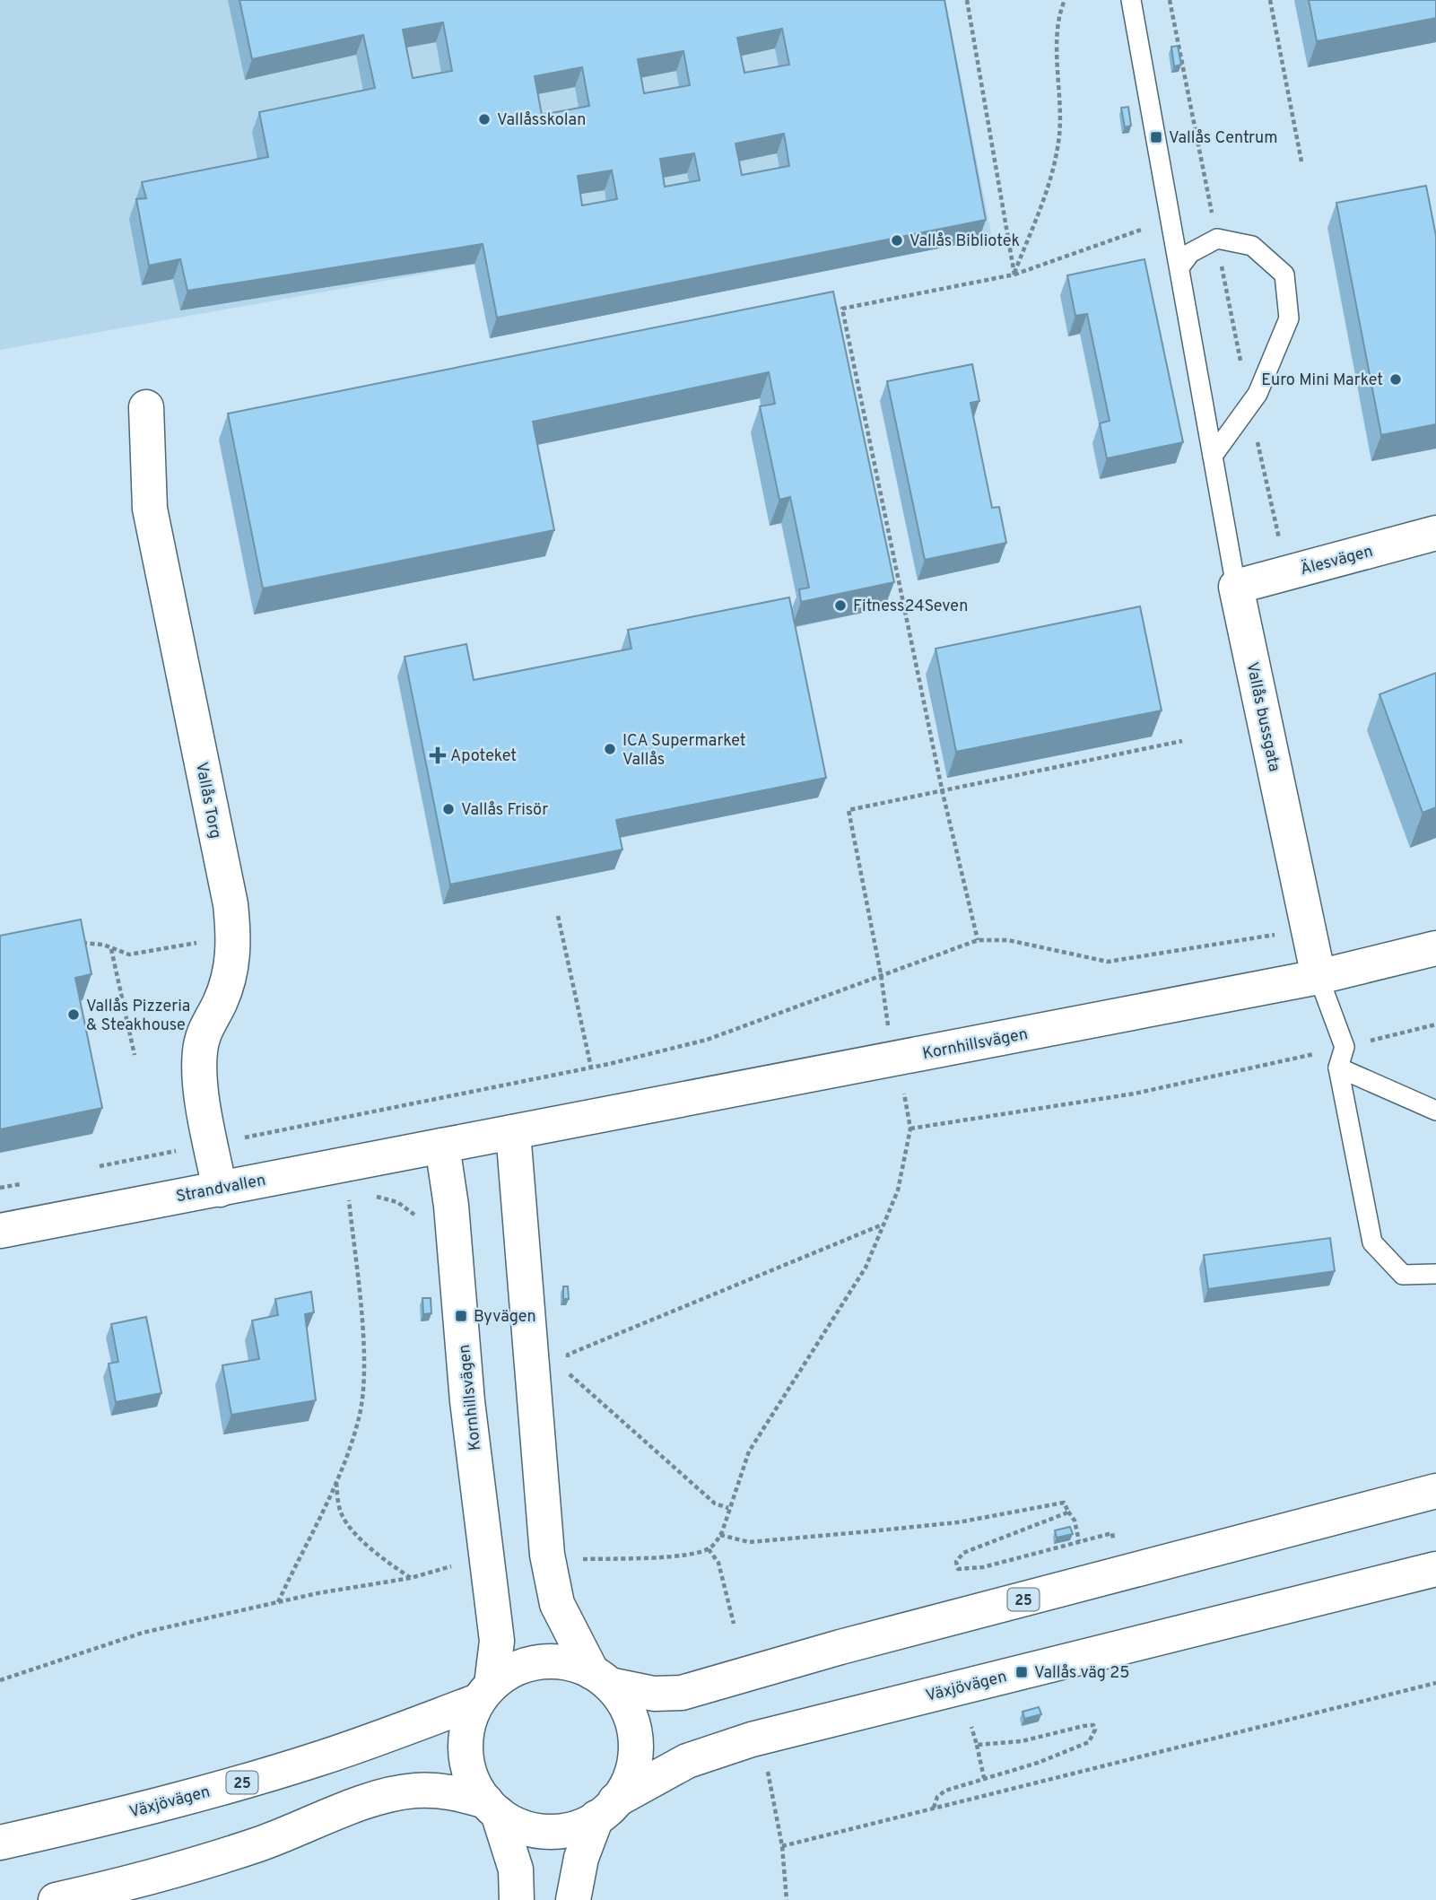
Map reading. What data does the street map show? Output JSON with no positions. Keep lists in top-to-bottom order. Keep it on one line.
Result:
{"streets":{"main road":["Älesvägen","Vallås bussgata","Vallås Torg","Kornhillsvägen","Strandvallen","25","Växjövägen"]},"crossings":[["Älesvägen","Vallås bussgata"],["Vallås bussgata","Kornhillsvägen"],["Vallås Torg","Strandvallen"],["Kornhillsvägen","Strandvallen"],["Kornhillsvägen","Växjövägen"]],"places":{"other":["Vallåsskolan","Vallås Bibliotek","Euro Mini Market","Fitness24Seven","ICA Supermarket Vallås","Vallås Frisör","Vallås Pizzeria & Steakhouse"],"transit":["Vallås Centrum","Byvägen","Vallås väg 25"],"health":["Apoteket"]}}
